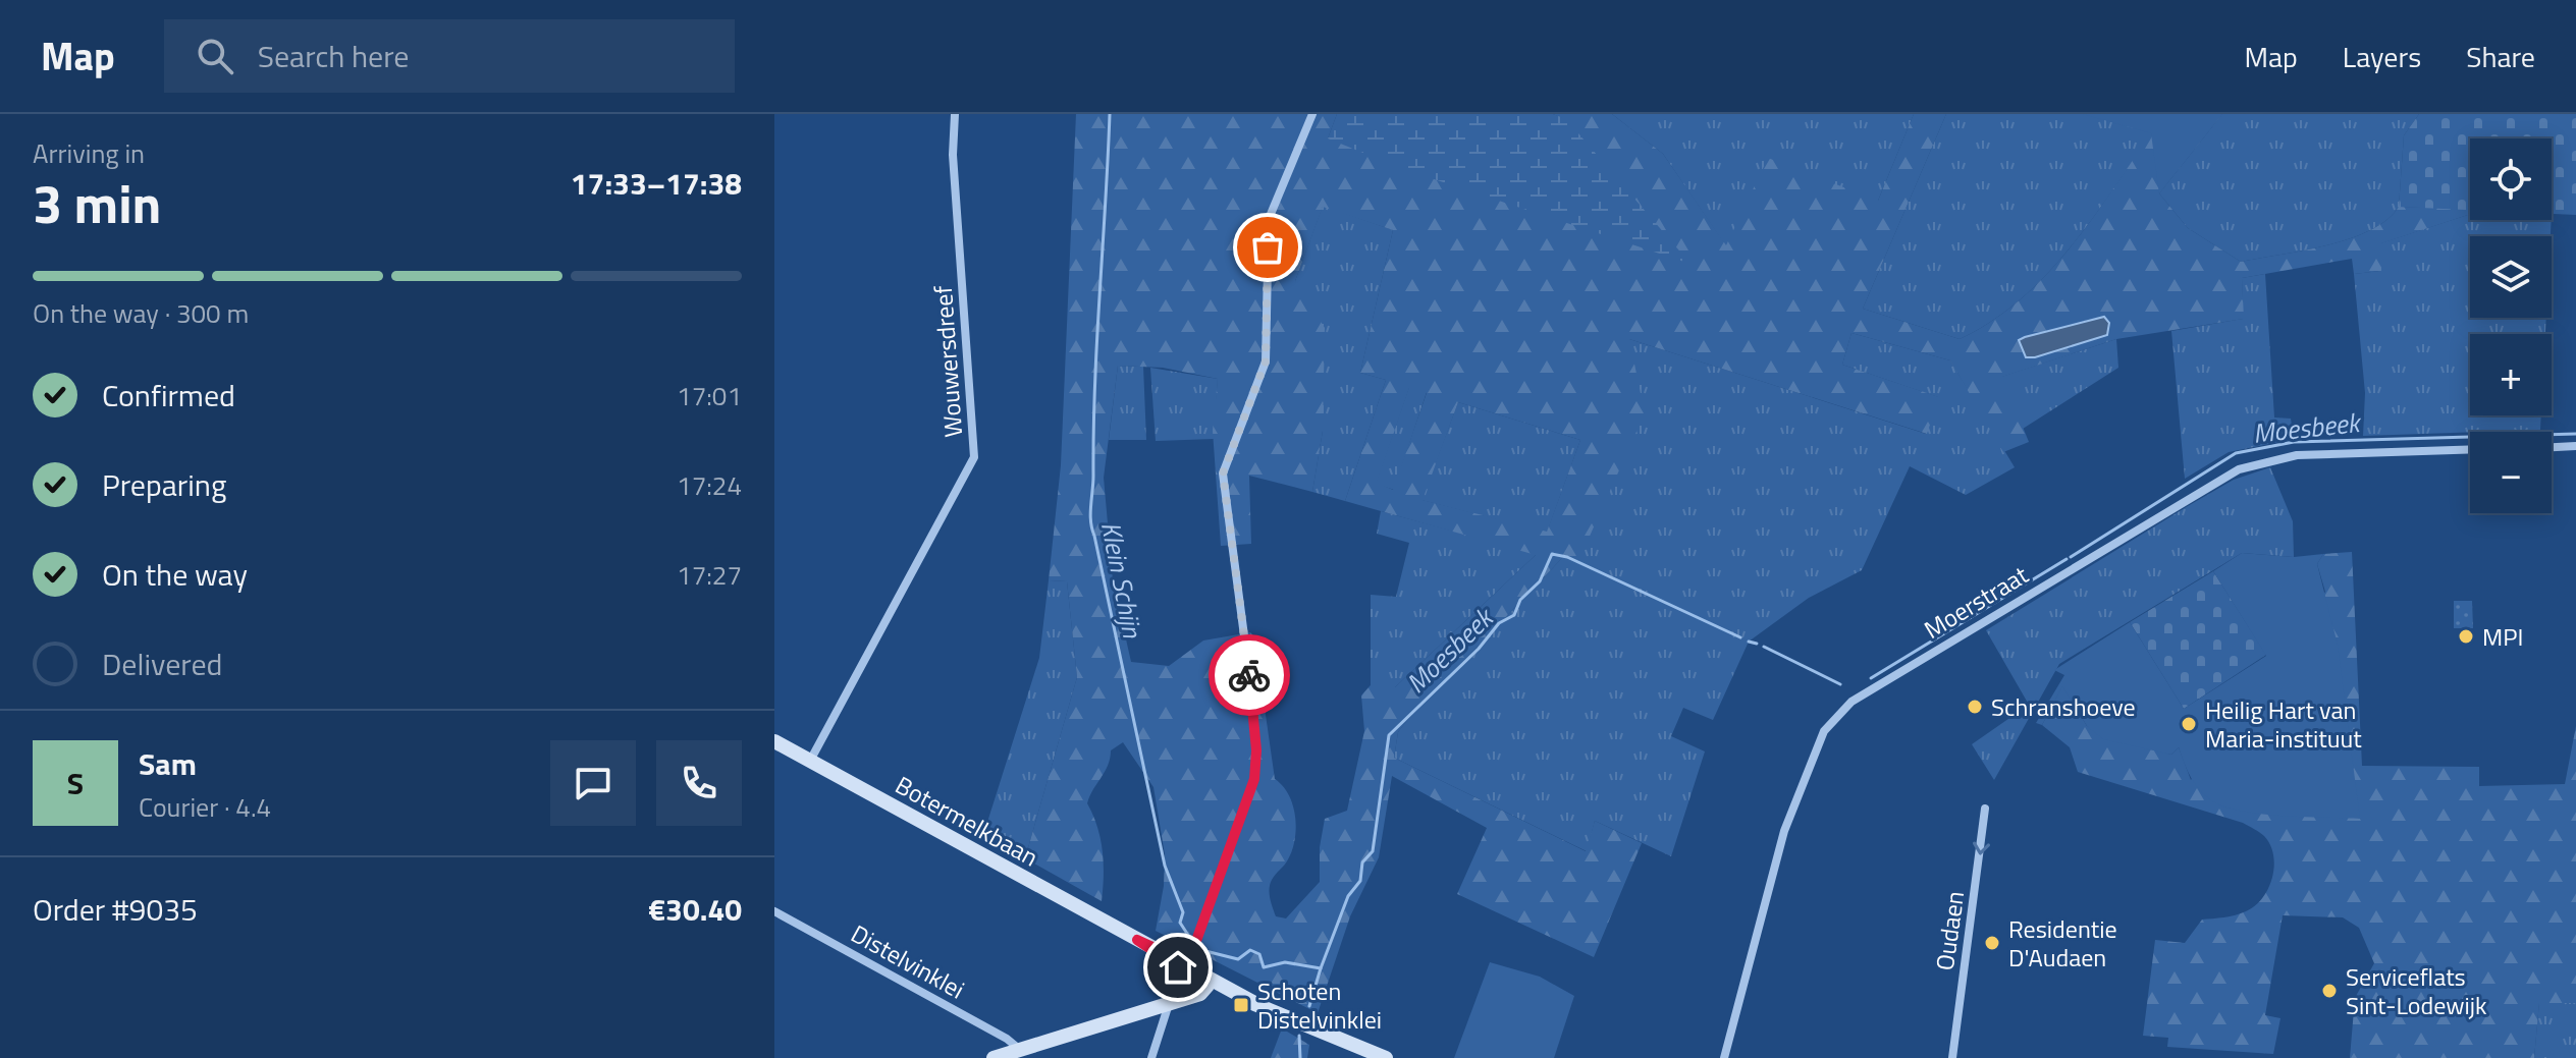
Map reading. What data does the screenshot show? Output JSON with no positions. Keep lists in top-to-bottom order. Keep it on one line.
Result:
{"streets":{"main road":["Botermelkbaan"],"street":["Wouwersdreef","Moerstraat","Oudaen","Distelvinklei"]},"crossings":[["Wouwersdreef","Botermelkbaan"]],"one_way":["Oudaen"],"water":["Moesbeek","Klein Schijn"],"places":{"other":["MPI","Schranshoeve","Heilig Hart van Maria-instituut","Residentie D'Audaen","Serviceflats Sint-Lodewijk"],"transit":["Schoten Distelvinklei"]},"page":{"header":"Map","search":"Search here","nav":["Map","Layers","Share"],"heading":["3 min","Arriving in","17:33–17:38"],"panel":["Sam","Courier · 4.4","Order #9035","€30.40"],"map_buttons":["+","−"],"bar":"On the way · 300 m","list":[["Confirmed","17:01"],["Preparing","17:24"],["On the way","17:27"],"Delivered"],"round":"S"}}
